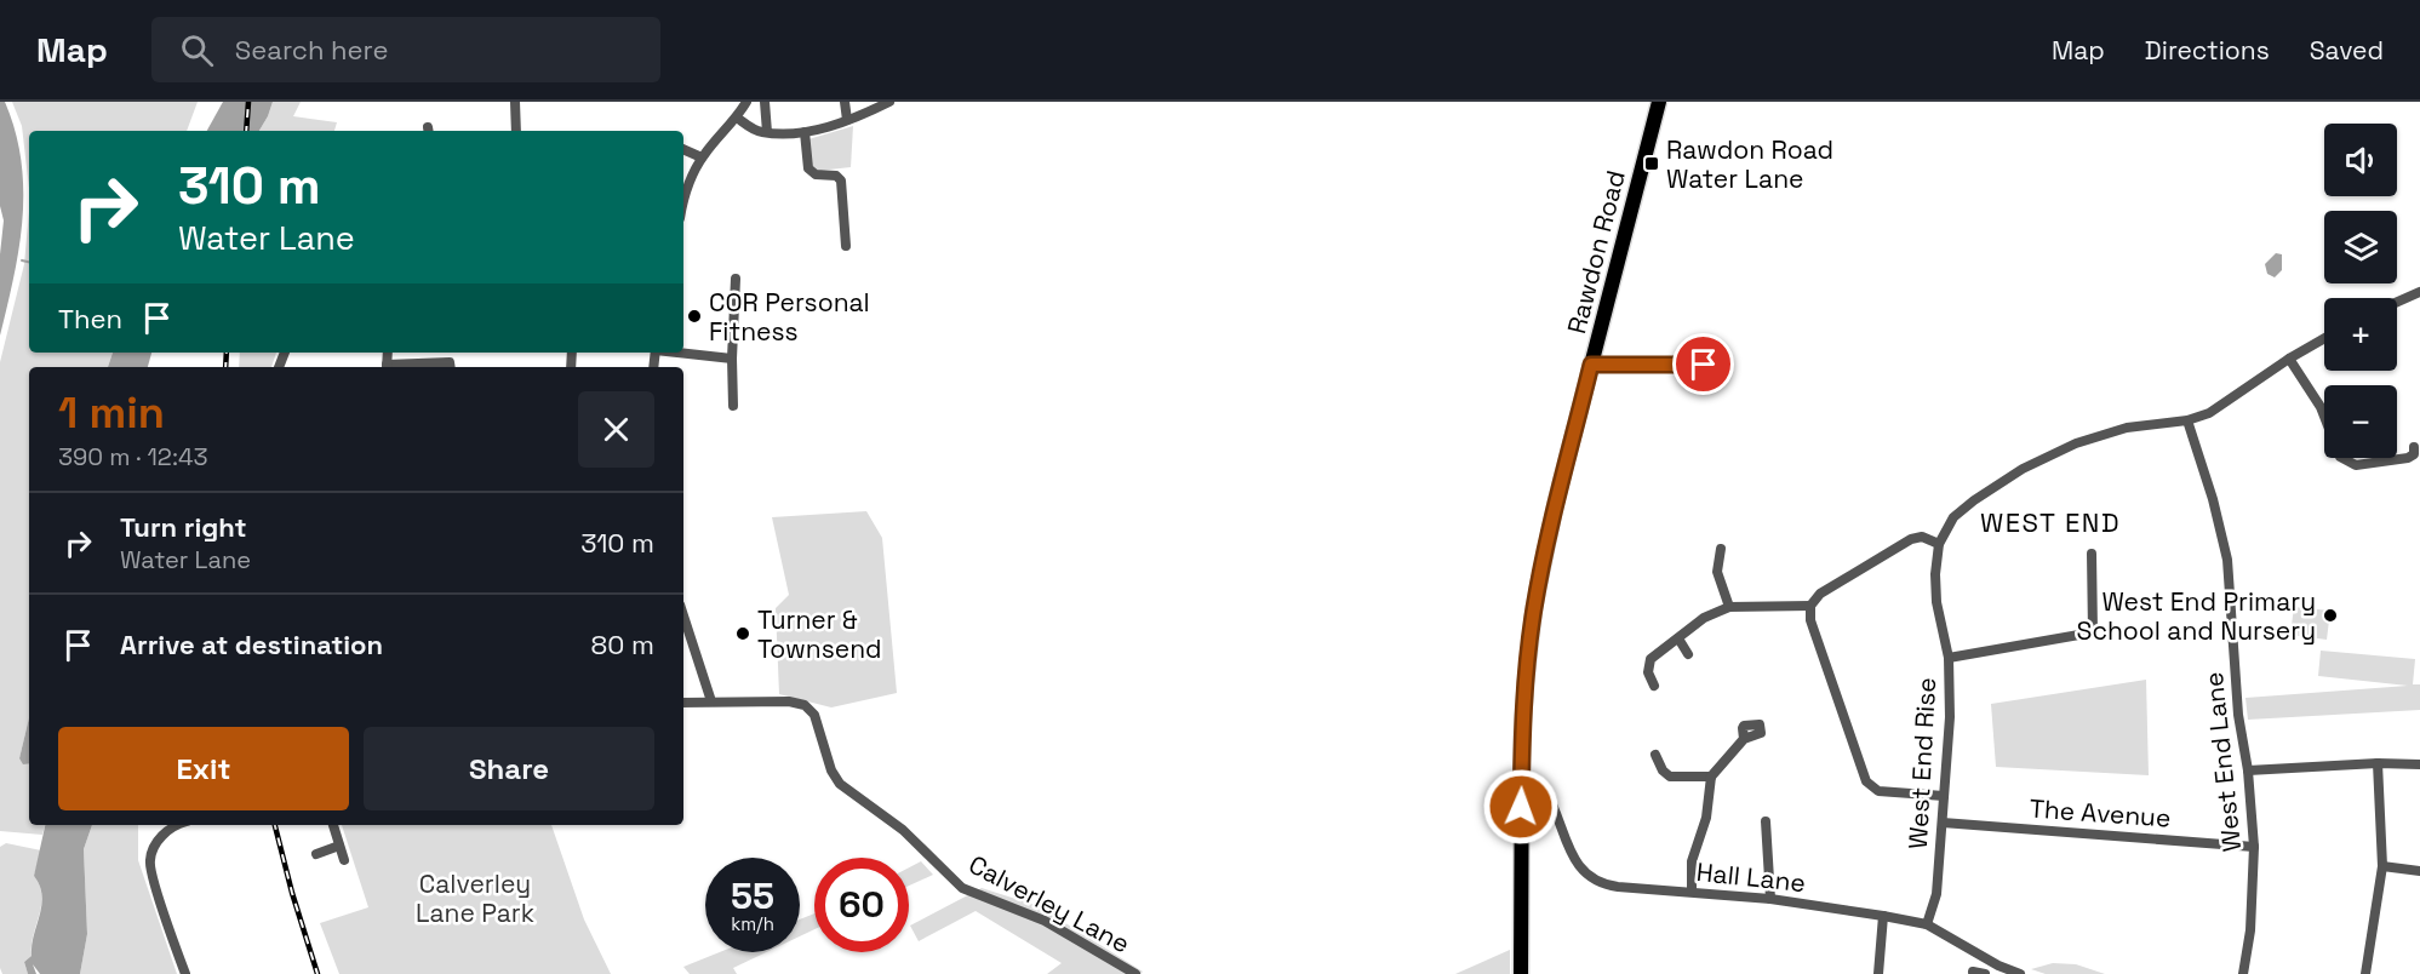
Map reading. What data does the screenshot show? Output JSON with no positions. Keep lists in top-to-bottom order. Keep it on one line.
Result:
{"streets":{"main road":["Rawdon Road"],"street":["West End Lane","West End Rise","The Avenue","Hall Lane","Calverley Lane"]},"crossings":[["Rawdon Road","Hall Lane"],["West End Lane","West End Rise"],["West End Lane","The Avenue"],["West End Rise","The Avenue"],["West End Rise","Hall Lane"]],"districts":["WEST END"],"parks":["Calverley Lane Park"],"places":{"transit":["Rawdon Road Water Lane"],"other":["COR Personal Fitness","West End Primary School and Nursery","Turner & Townsend"]},"page":{"header":"Map","search":"Search here","nav":["Map","Directions","Saved"],"map_buttons":["+","−"],"turn":["310 m","Water Lane"],"then":"Then","heading":["1 min","390 m · 12:43"],"list":[{"name":"Turn right","note":"Water Lane","value":"310 m"},{"name":"Arrive at destination","value":"80 m"}],"buttons":["Exit","Share"],"speed":"55 km/h","limit":"60"}}
